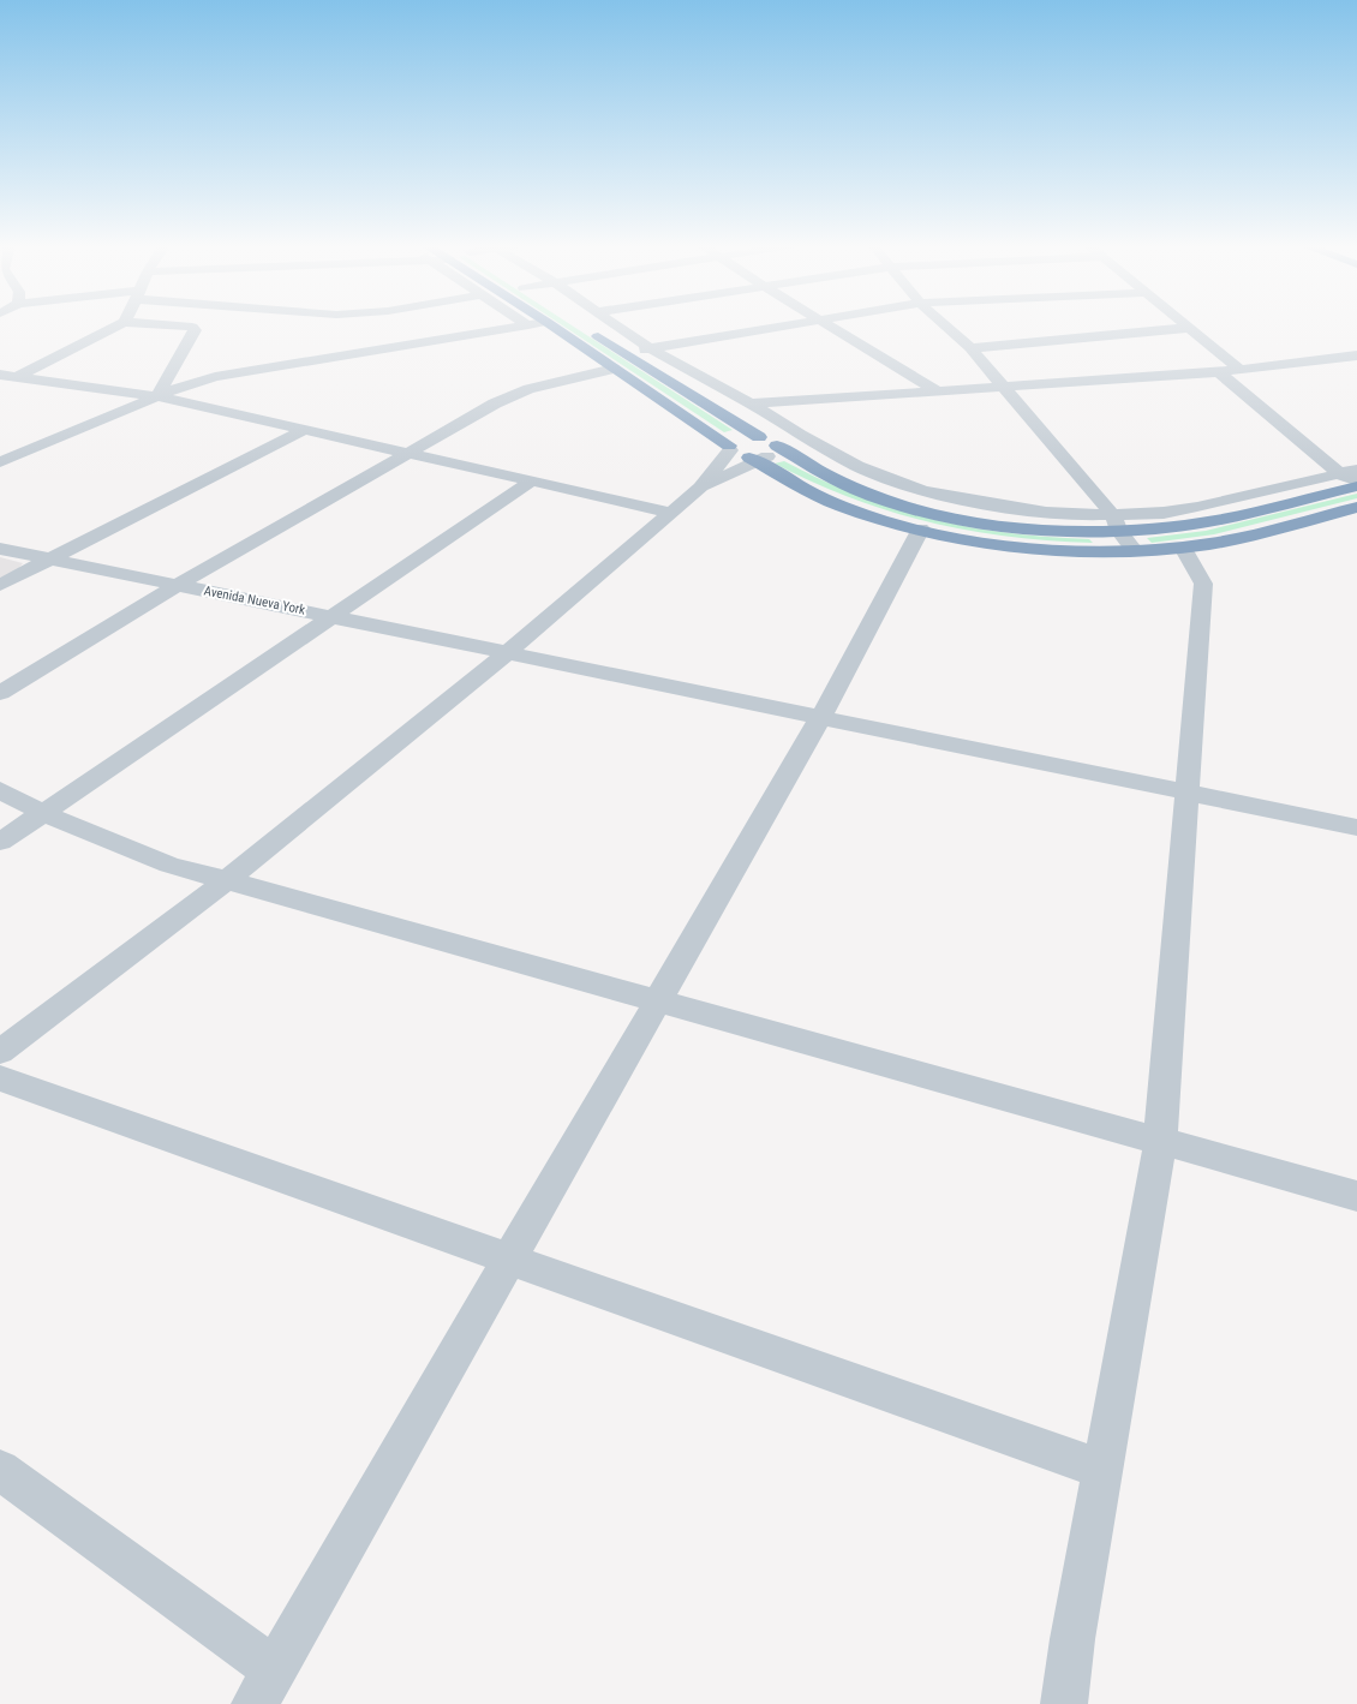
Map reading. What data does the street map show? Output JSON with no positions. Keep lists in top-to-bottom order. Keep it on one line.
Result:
{"streets":{"street":["Avenida Nueva York"]}}
